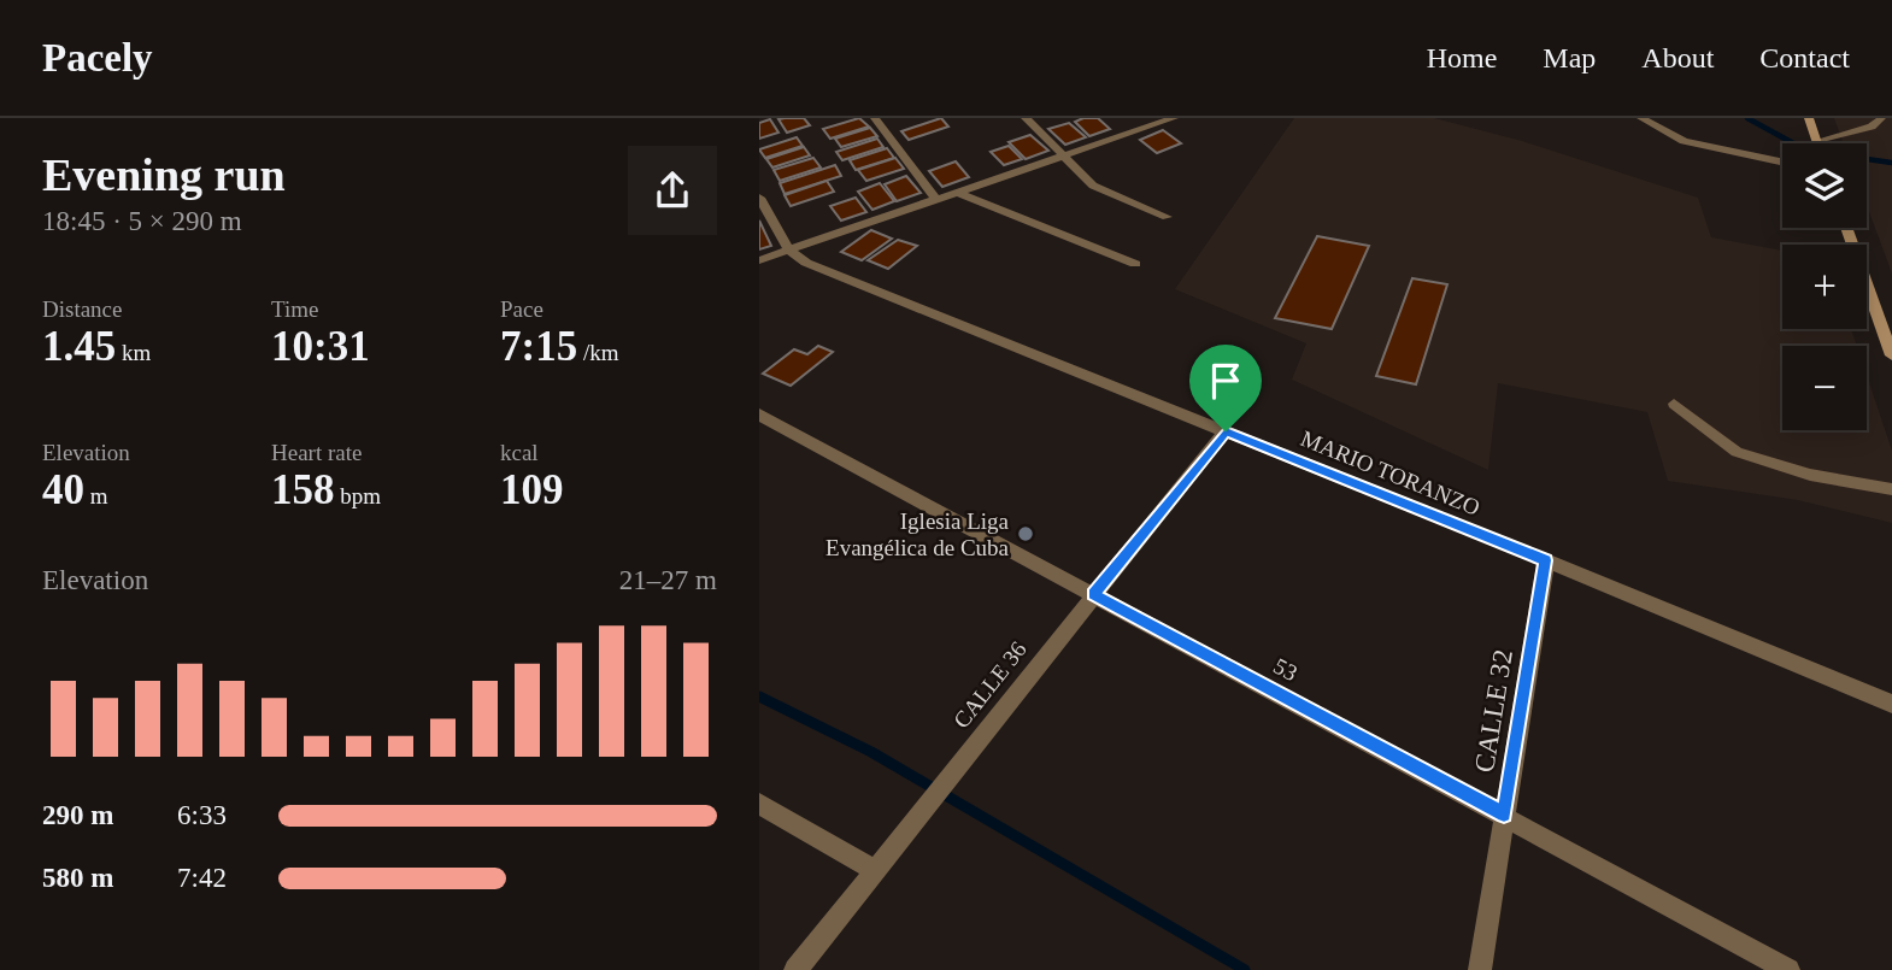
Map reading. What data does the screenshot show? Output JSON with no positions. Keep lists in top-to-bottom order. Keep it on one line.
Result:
{"streets":{"street":["MARIO TORANZO","53","CALLE 36","CALLE 32"]},"crossings":[["MARIO TORANZO","CALLE 36"],["MARIO TORANZO","CALLE 32"],["53","CALLE 36"],["53","CALLE 32"]],"places":["Iglesia Liga Evangélica de Cuba"],"page":{"header":"Pacely","nav":["Home","Map","About","Contact"],"heading":["Evening run","18:45 · 5 × 290 m"],"map_buttons":["+","−"],"stats":[["Distance","1.45 km"],["Time","10:31"],["Pace","7:15 /km"],["Elevation","40 m"],["Heart rate","158 bpm"],["kcal","109"]],"chart":["Elevation","21–27 m"],"list":[{"name":"290 m","note":"6:33"},{"name":"580 m","note":"7:42"}]}}
